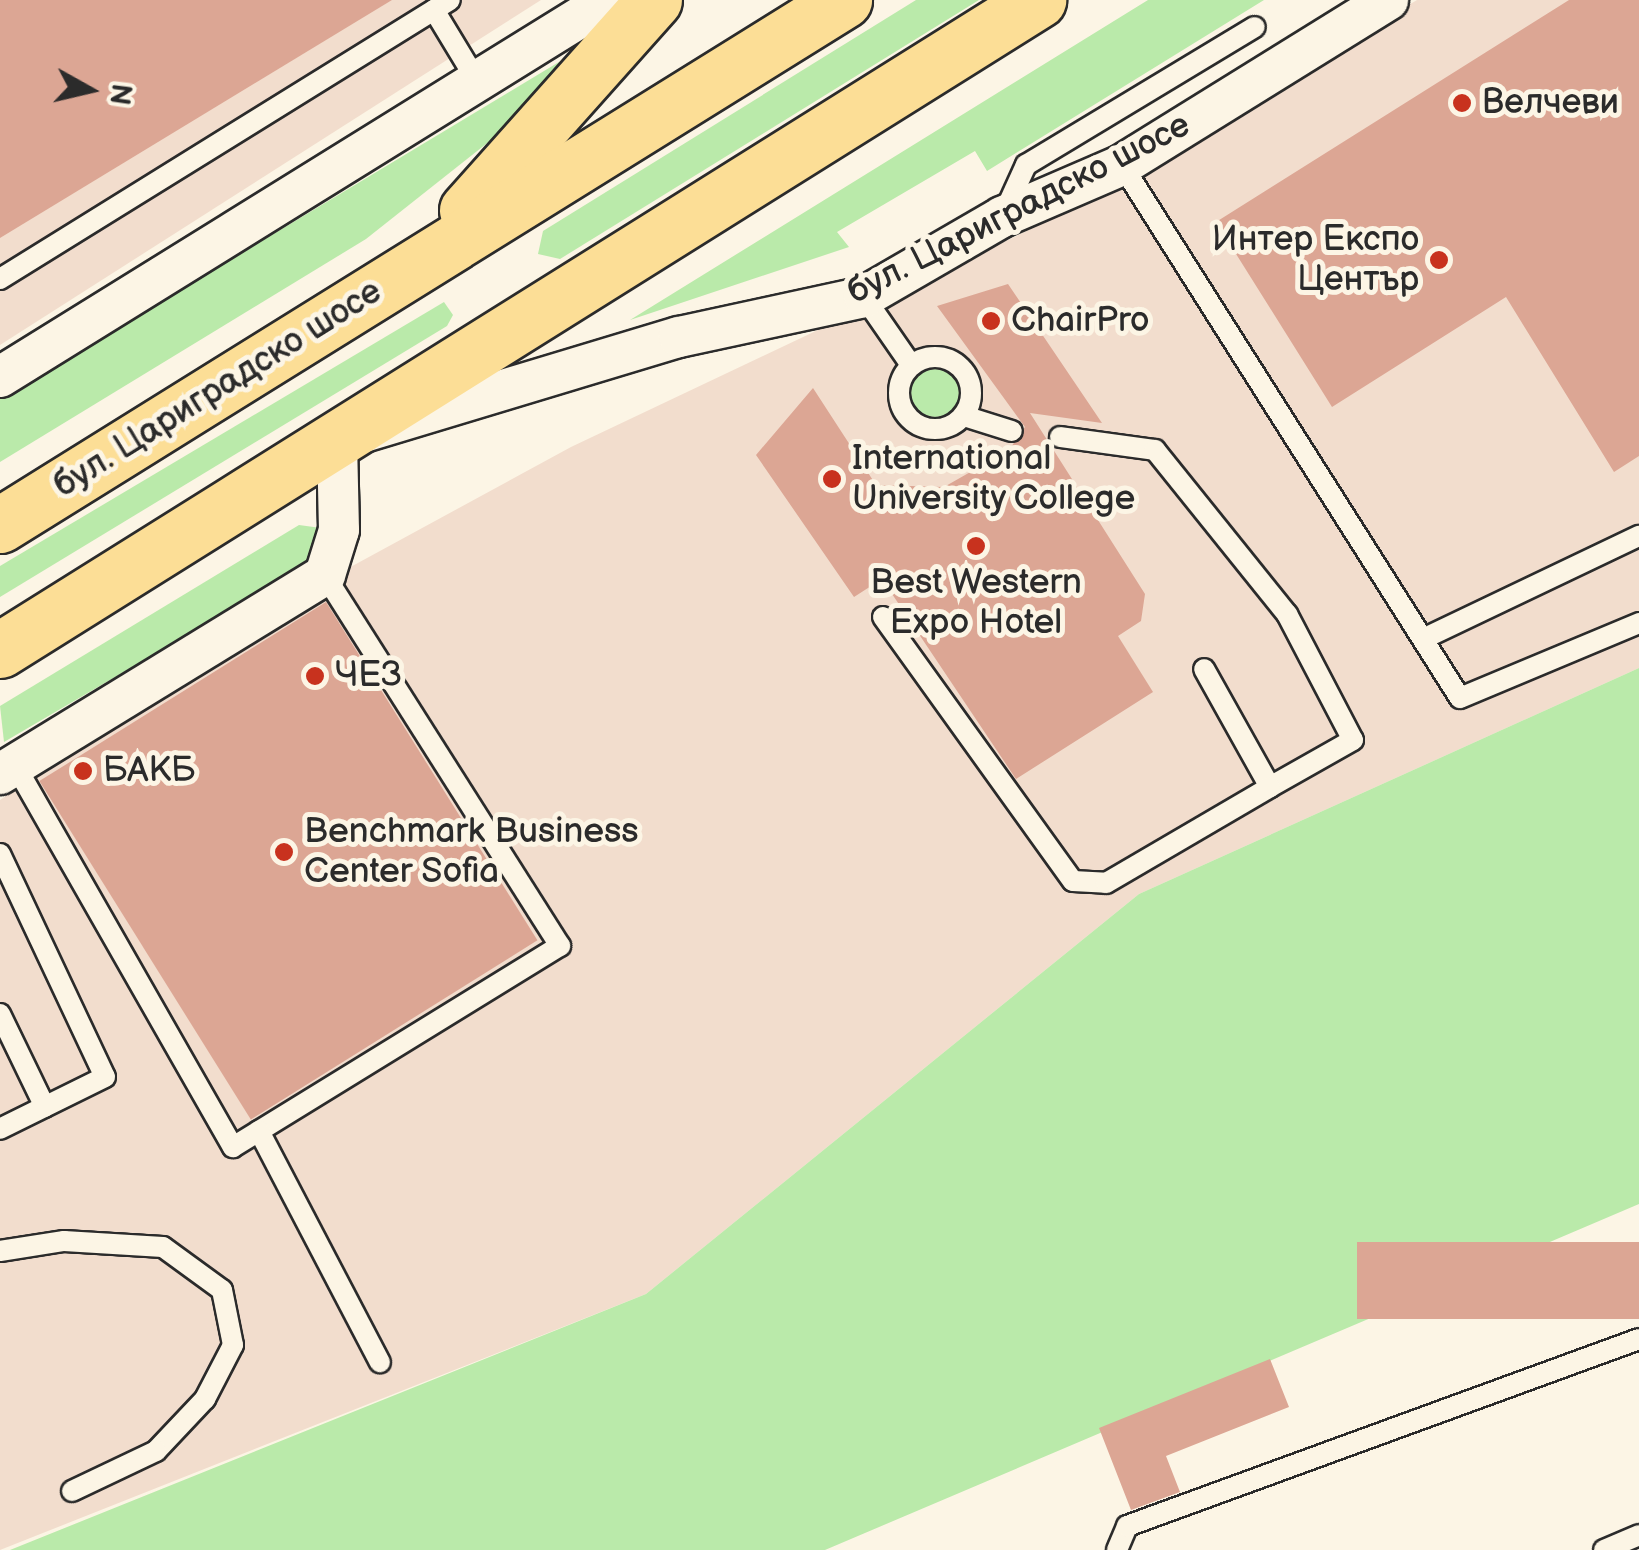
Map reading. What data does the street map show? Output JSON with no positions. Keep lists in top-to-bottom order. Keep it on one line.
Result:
{"streets":{"highway":["бул. Цариградско шосе"]},"places":["Велчеви","Интер Експо Център","ChairPro","International University College","Best Western Expo Hotel","ЧЕЗ","БАКБ","Benchmark Business Center Sofia"],"north":"right"}
